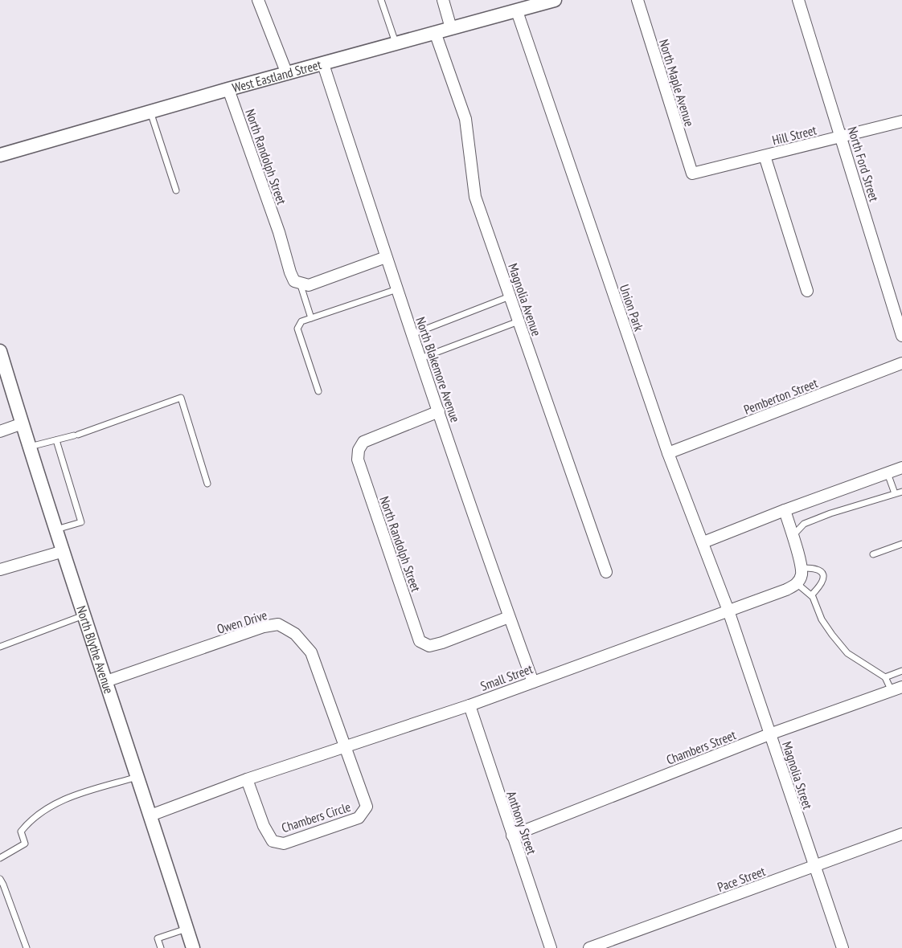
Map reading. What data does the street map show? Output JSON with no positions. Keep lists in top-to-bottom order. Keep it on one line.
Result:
{"streets":{"street":["West Eastland Street","North Maple Avenue","Hill Street","North Randolph Street","North Ford Street","Magnolia Avenue","Union Park","North Blakemore Avenue","Pemberton Street","Owen Drive","North Blythe Avenue","Small Street","Chambers Street","Magnolia Street","Chambers Circle","Anthony Street","Pace Street"]},"crossings":[["West Eastland Street","North Randolph Street"],["West Eastland Street","Magnolia Avenue"],["West Eastland Street","Union Park"],["West Eastland Street","North Blakemore Avenue"],["North Maple Avenue","Hill Street"],["Hill Street","North Ford Street"],["North Randolph Street","North Blakemore Avenue"],["Union Park","Pemberton Street"],["Union Park","Small Street"],["Union Park","Magnolia Street"],["North Blakemore Avenue","Small Street"],["Owen Drive","North Blythe Avenue"],["Owen Drive","Small Street"],["Owen Drive","Chambers Circle"],["North Blythe Avenue","Small Street"],["Small Street","Magnolia Street"],["Small Street","Chambers Circle"],["Small Street","Anthony Street"],["Chambers Street","Magnolia Street"],["Chambers Street","Anthony Street"],["Magnolia Street","Pace Street"]]}
